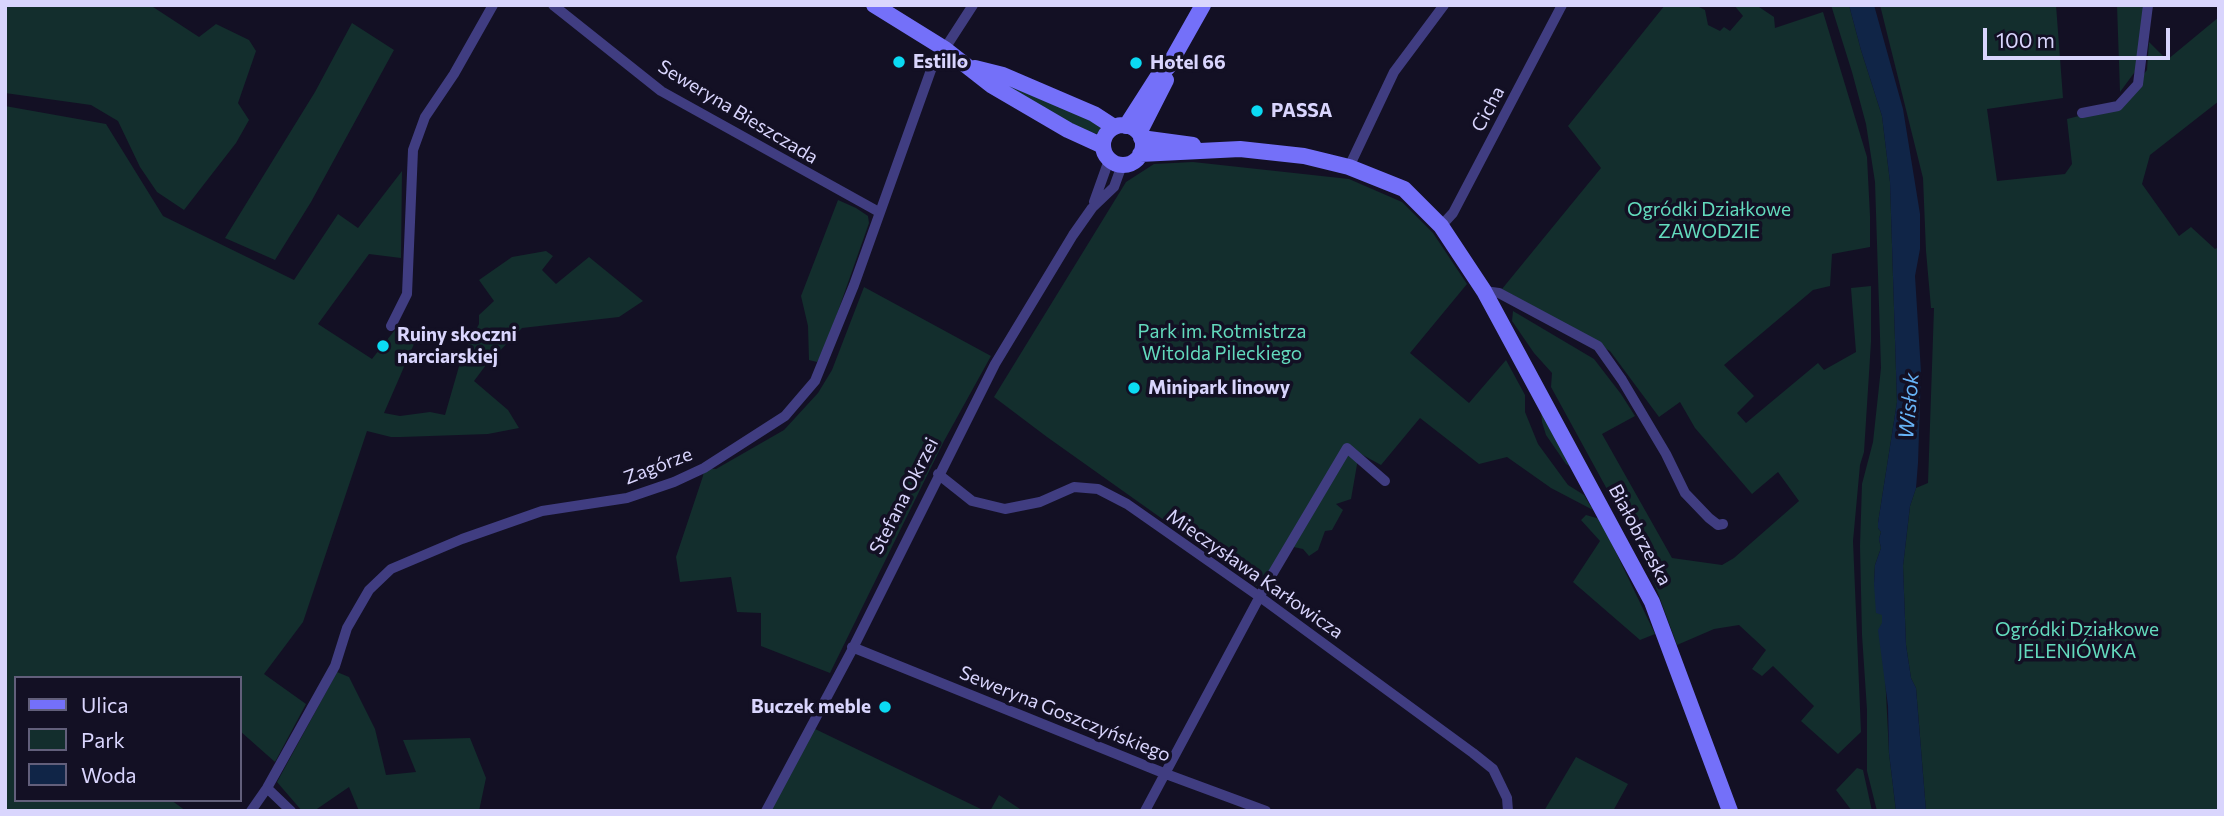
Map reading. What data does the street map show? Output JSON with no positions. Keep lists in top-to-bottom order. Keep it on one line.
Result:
{"streets":{"street":["Cicha","Seweryna Bieszczada","Zagórze","Stefana Okrzei","Białobrzeska","Mieczysława Karłowicza","Seweryna Goszczyńskiego"]},"crossings":[["Cicha","Białobrzeska"],["Seweryna Bieszczada","Zagórze"],["Stefana Okrzei","Mieczysława Karłowicza"],["Stefana Okrzei","Seweryna Goszczyńskiego"]],"water":["Wisłok"],"parks":["Ogródki Działkowe ZAWODZIE","Park im. Rotmistrza Witolda Pileckiego","Ogródki Działkowe JELENIÓWKA"],"places":["Estillo","Hotel 66","PASSA","Ruiny skoczni narciarskiej","Minipark linowy","Buczek meble"],"legend":["Ulica","Park","Woda"],"scale_bar":"100 m"}
